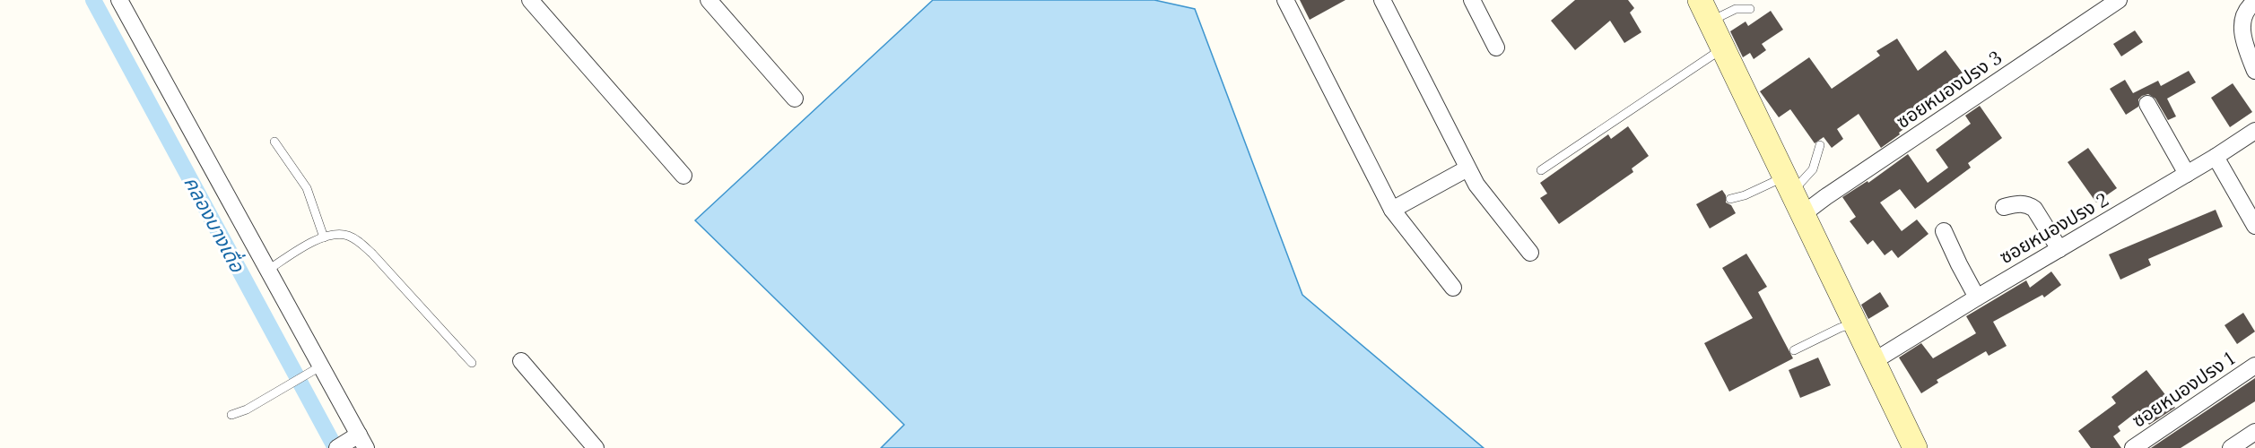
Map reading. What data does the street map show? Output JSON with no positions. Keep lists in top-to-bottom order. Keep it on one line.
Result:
{"streets":{"street":["ซอยหนองปรง 3","ซอยหนองปรง 2","ซอยหนองปรง 1"]},"water":["คลองบางเดื่อ"]}
